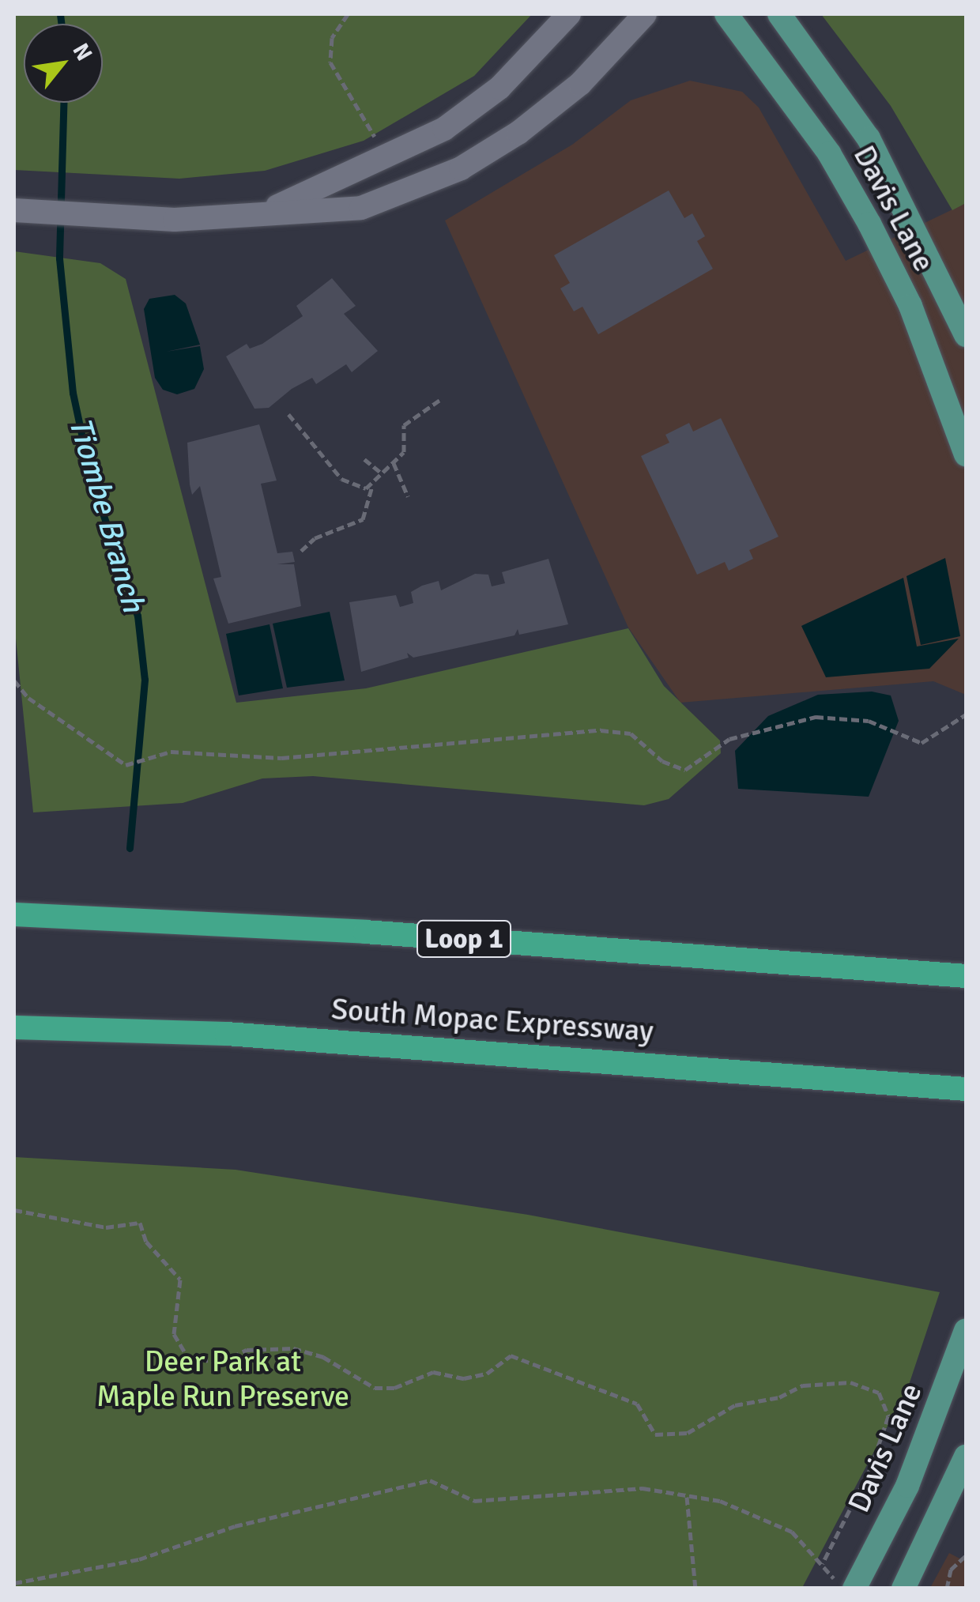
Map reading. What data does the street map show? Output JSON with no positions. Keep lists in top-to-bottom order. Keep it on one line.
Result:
{"streets":{"highway":["Loop 1","South Mopac Expressway"],"main road":["Davis Lane"]},"water":["Tiombe Branch"],"parks":["Deer Park at Maple Run Preserve"],"north":"top right"}
